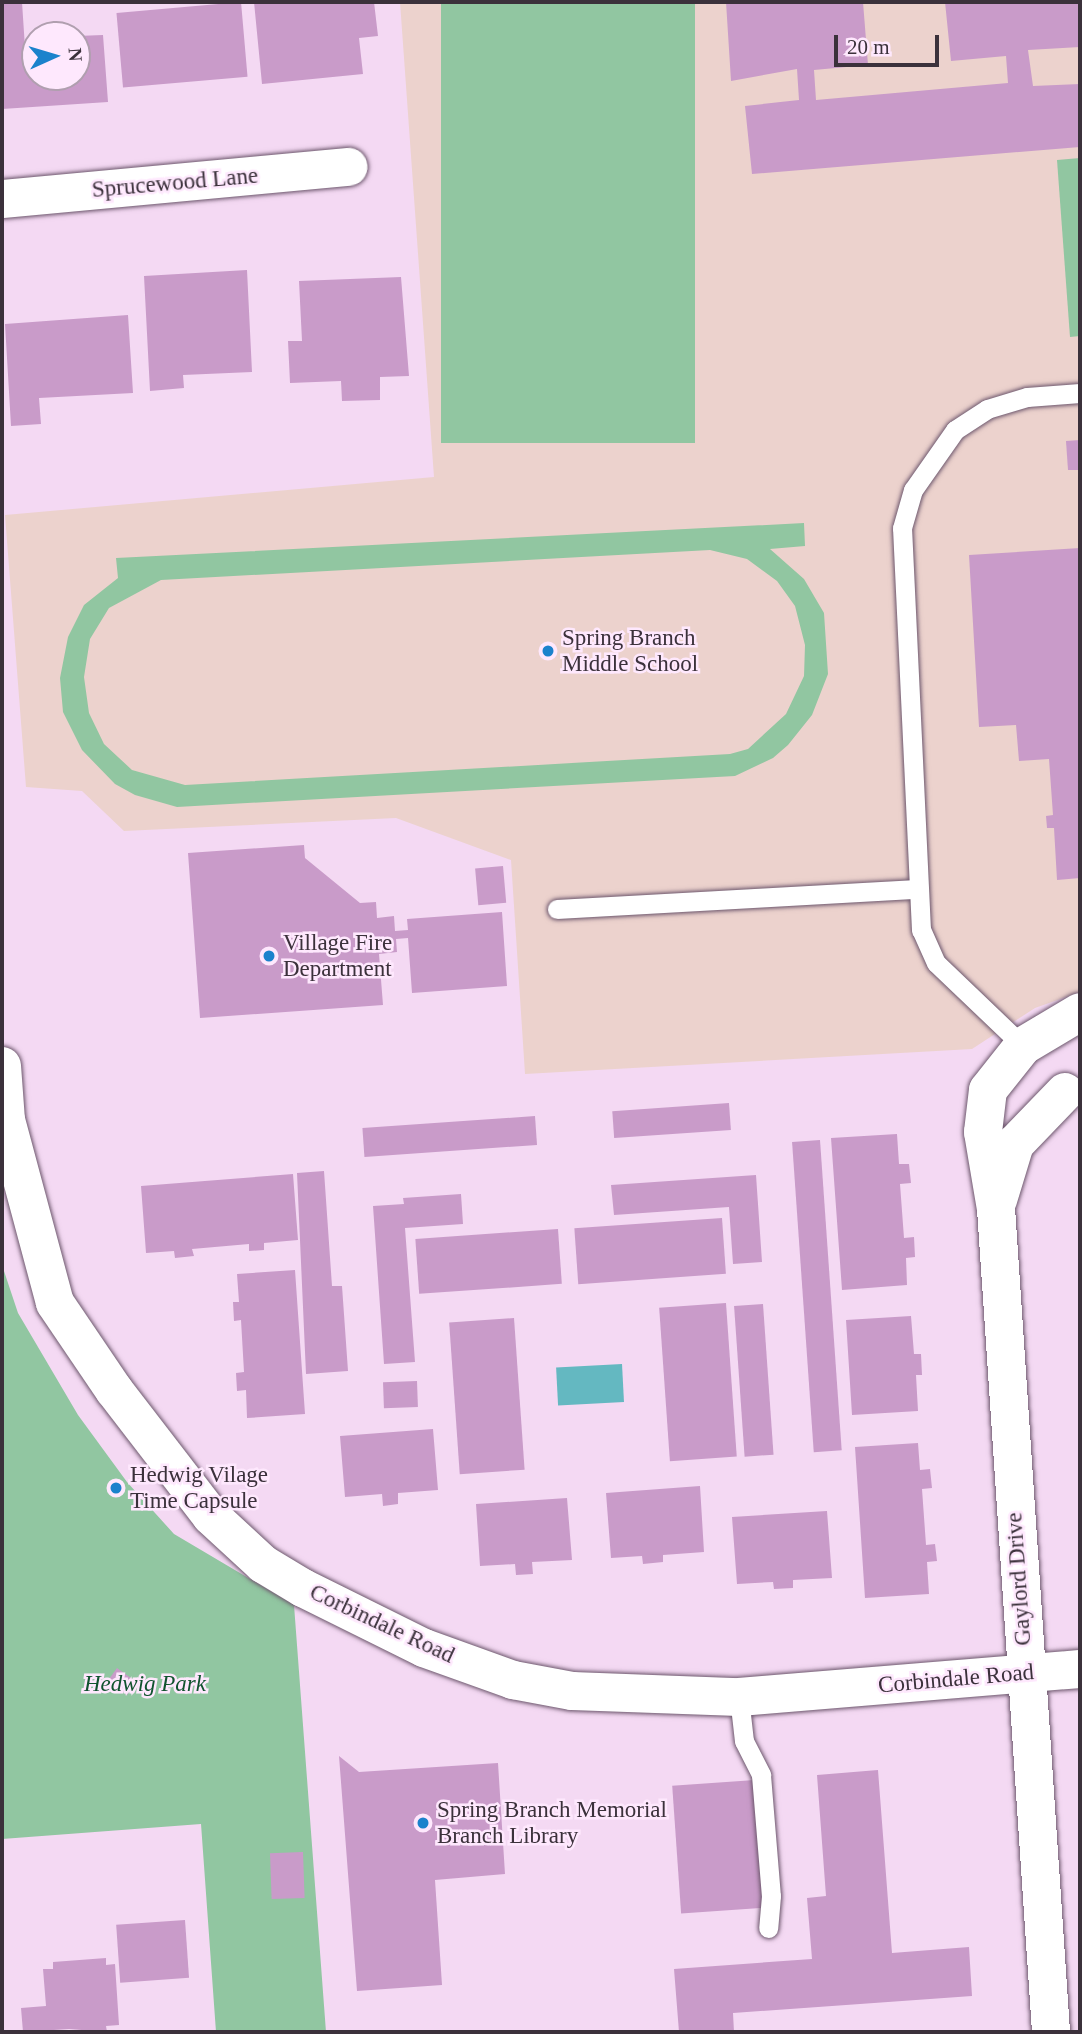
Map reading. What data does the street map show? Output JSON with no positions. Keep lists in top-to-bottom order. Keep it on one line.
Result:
{"streets":{"street":["Sprucewood Lane","Gaylord Drive","Corbindale Road"]},"crossings":[["Gaylord Drive","Corbindale Road"]],"parks":["Hedwig Park"],"places":["Spring Branch Middle School","Village Fire Department","Hedwig Vilage Time Capsule","Spring Branch Memorial Branch Library"],"scale_bar":"20 m","north":"right"}
